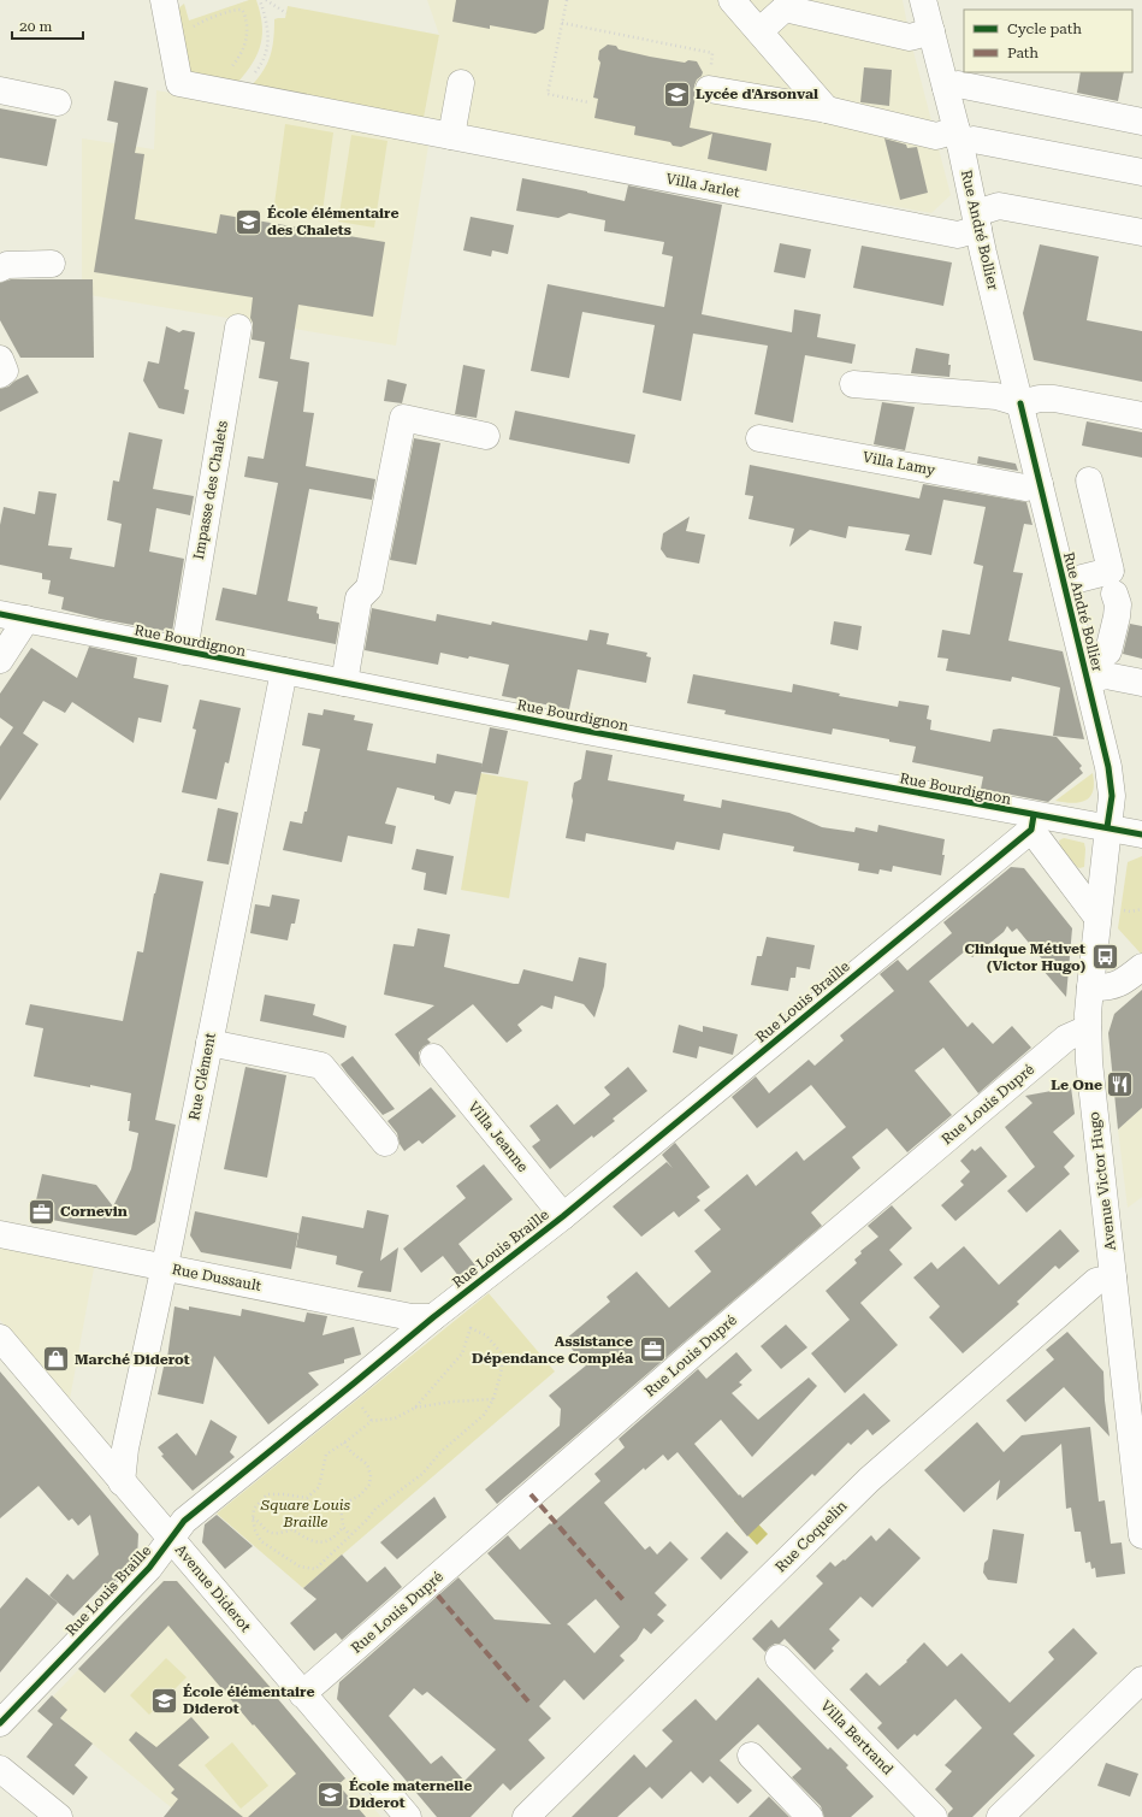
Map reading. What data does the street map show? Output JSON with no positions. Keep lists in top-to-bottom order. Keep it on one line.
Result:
{"streets":{"street":["Villa Jarlet","Rue André Bollier","Villa Lamy","Impasse des Chalets","Rue Bourdignon","Rue Louis Braille","Rue Clément","Rue Louis Dupré","Villa Jeanne","Avenue Victor Hugo","Rue Dussault","Rue Coquelin","Avenue Diderot","Villa Bertrand"]},"crossings":[["Villa Jarlet","Rue André Bollier"],["Rue André Bollier","Villa Lamy"],["Rue André Bollier","Rue Bourdignon"],["Rue André Bollier","Avenue Victor Hugo"],["Impasse des Chalets","Rue Bourdignon"],["Rue Bourdignon","Rue Louis Braille"],["Rue Bourdignon","Rue Clément"],["Rue Bourdignon","Avenue Victor Hugo"],["Rue Louis Braille","Villa Jeanne"],["Rue Louis Braille","Rue Dussault"],["Rue Louis Braille","Avenue Diderot"],["Rue Clément","Rue Dussault"],["Rue Clément","Avenue Diderot"],["Rue Louis Dupré","Avenue Victor Hugo"],["Rue Louis Dupré","Avenue Diderot"],["Avenue Victor Hugo","Rue Coquelin"]],"parks":["Square Louis Braille"],"places":{"school or university":["Lycée d'Arsonval","École élémentaire des Chalets","École élémentaire Diderot","École maternelle Diderot"],"bus stop":["Clinique Métivet (Victor Hugo)"],"restaurant":["Le One"],"office":["Cornevin","Assistance Dépendance Compléa"],"shop":["Marché Diderot"]},"legend":["Cycle path","Path"],"scale_bar":"20 m"}
